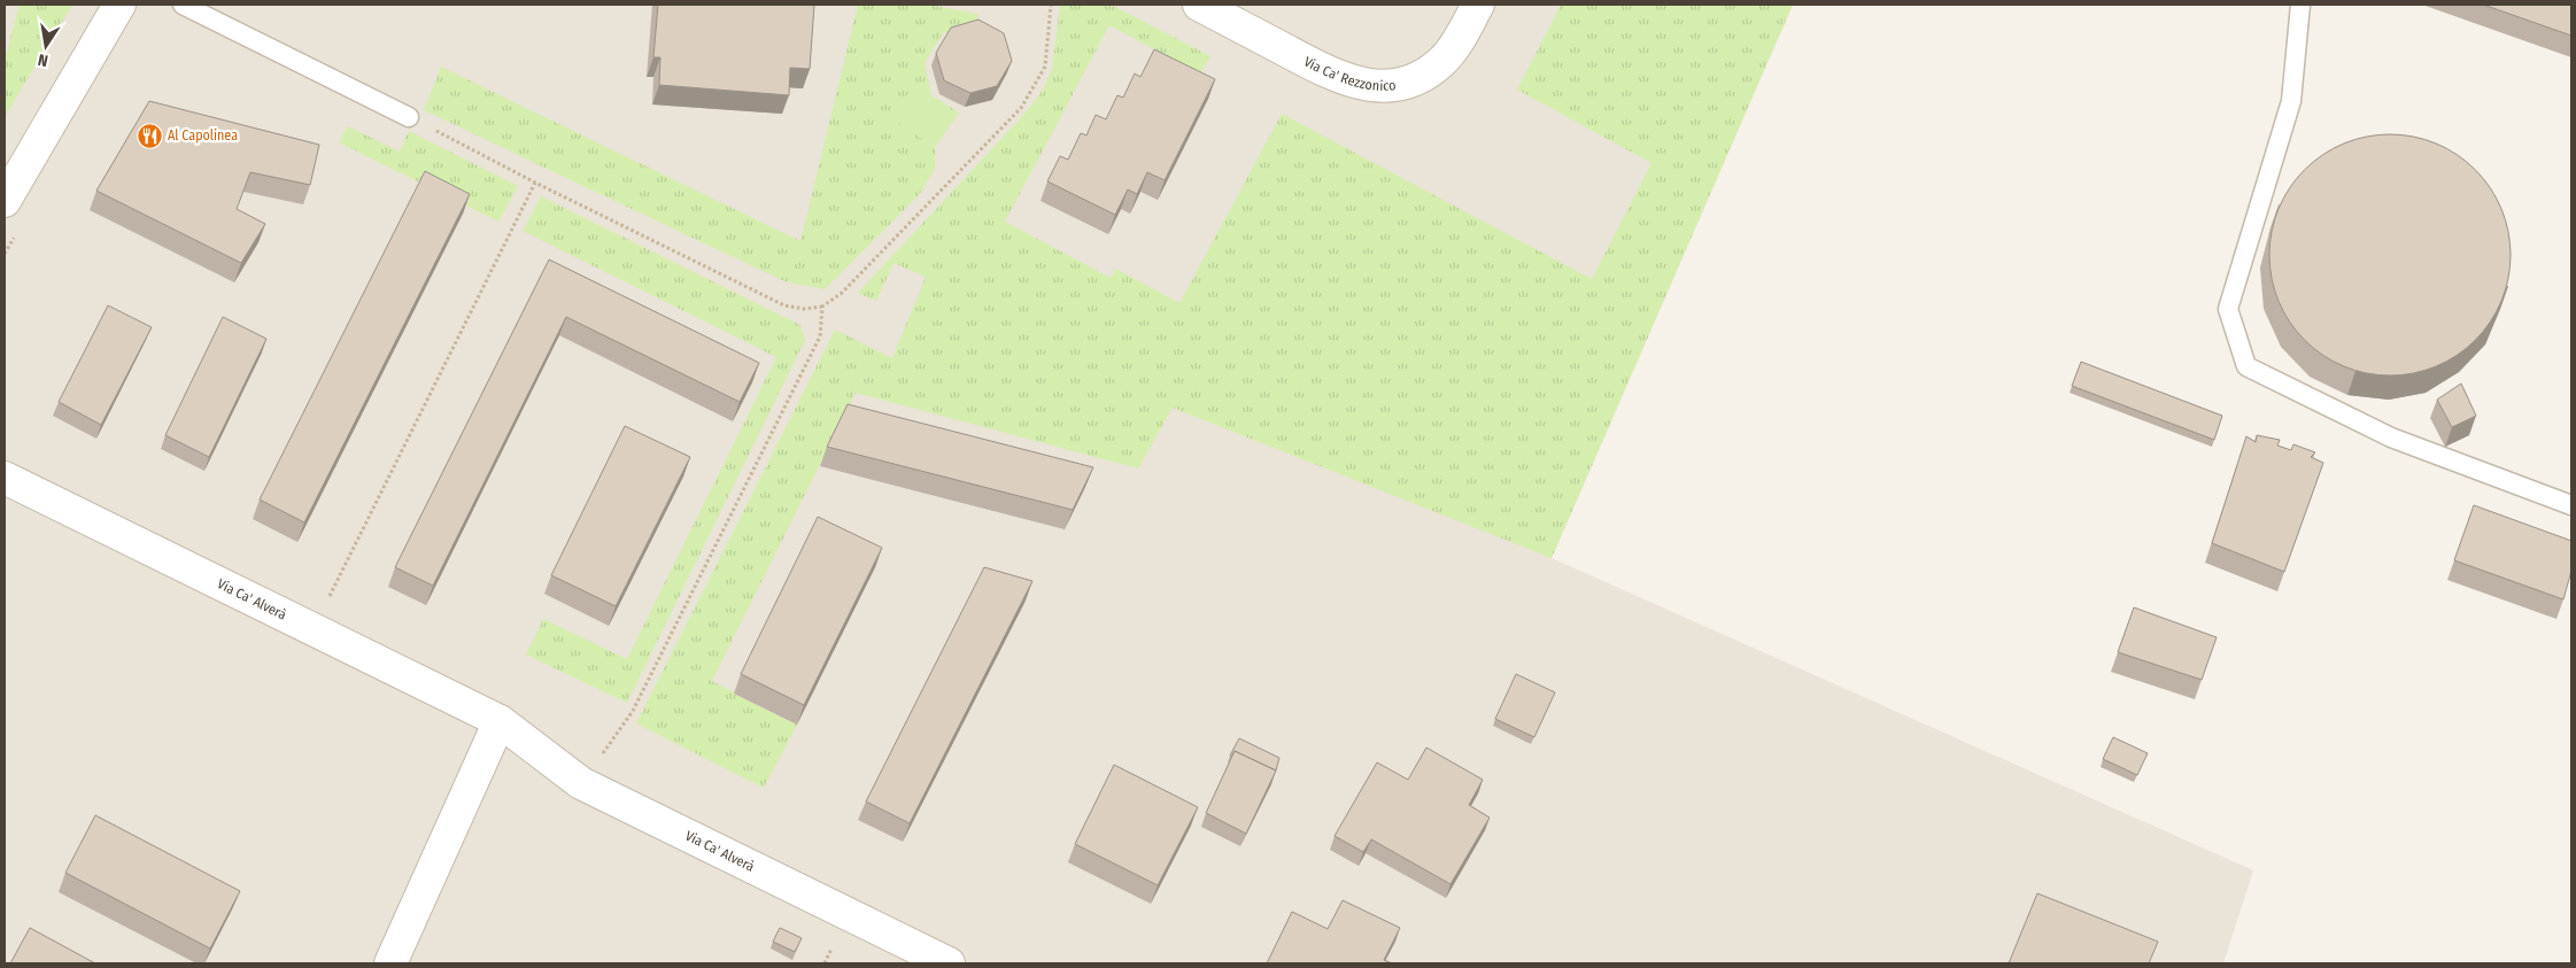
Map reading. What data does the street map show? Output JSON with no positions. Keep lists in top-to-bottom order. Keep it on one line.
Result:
{"streets":{"street":["Via Ca' Rezzonico","Via Ca' Alverà"]},"places":{"restaurant":["Al Capolinea"]},"north":"bottom"}
